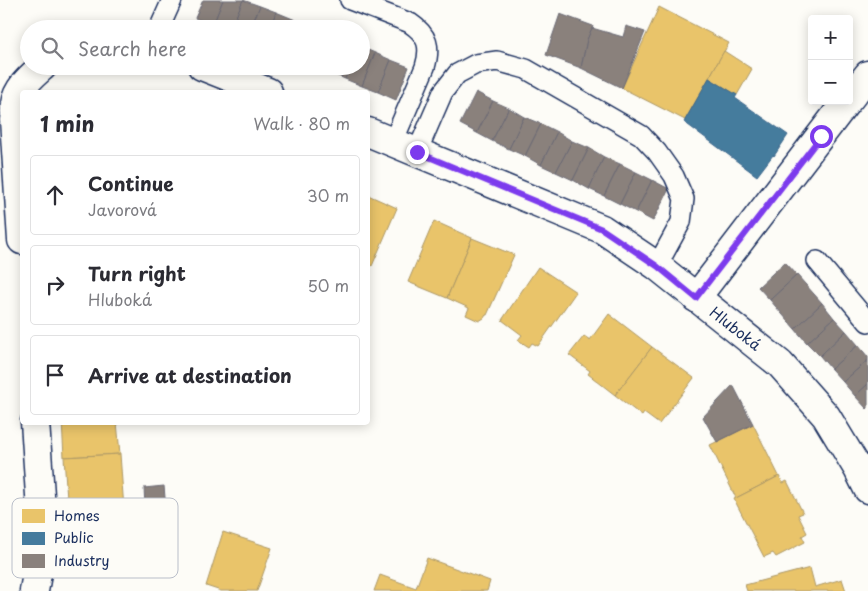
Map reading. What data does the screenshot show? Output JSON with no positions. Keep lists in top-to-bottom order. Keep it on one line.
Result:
{"streets":{"street":["Hluboká"]},"legend":["Homes","Public","Industry"],"page":{"map_buttons":["+","−"],"search":"Search here","heading":["1 min","Walk · 80 m"],"list":[["Continue","Javorová","30 m"],["Turn right","Hluboká","50 m"],"Arrive at destination"]}}
